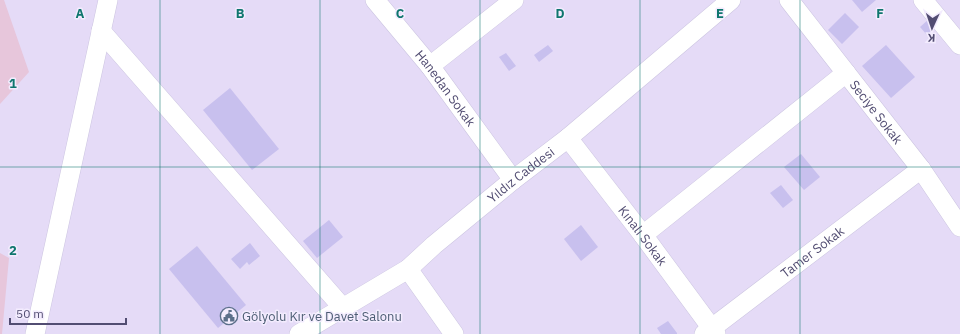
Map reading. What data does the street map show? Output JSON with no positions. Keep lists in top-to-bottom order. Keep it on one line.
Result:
{"streets":{"street":["Hanedan Sokak","Seciye Sokak","Yıldız Caddesi","Kınalı Sokak","Tamer Sokak"]},"crossings":[["Hanedan Sokak","Yıldız Caddesi"],["Seciye Sokak","Tamer Sokak"],["Yıldız Caddesi","Kınalı Sokak"],["Kınalı Sokak","Tamer Sokak"]],"places":{"public building":["Gölyolu Kır ve Davet Salonu"]},"scale_bar":"50 m","north":"bottom","grid":{"columns":["A","B","C","D","E","F"],"rows":["1","2"]}}
